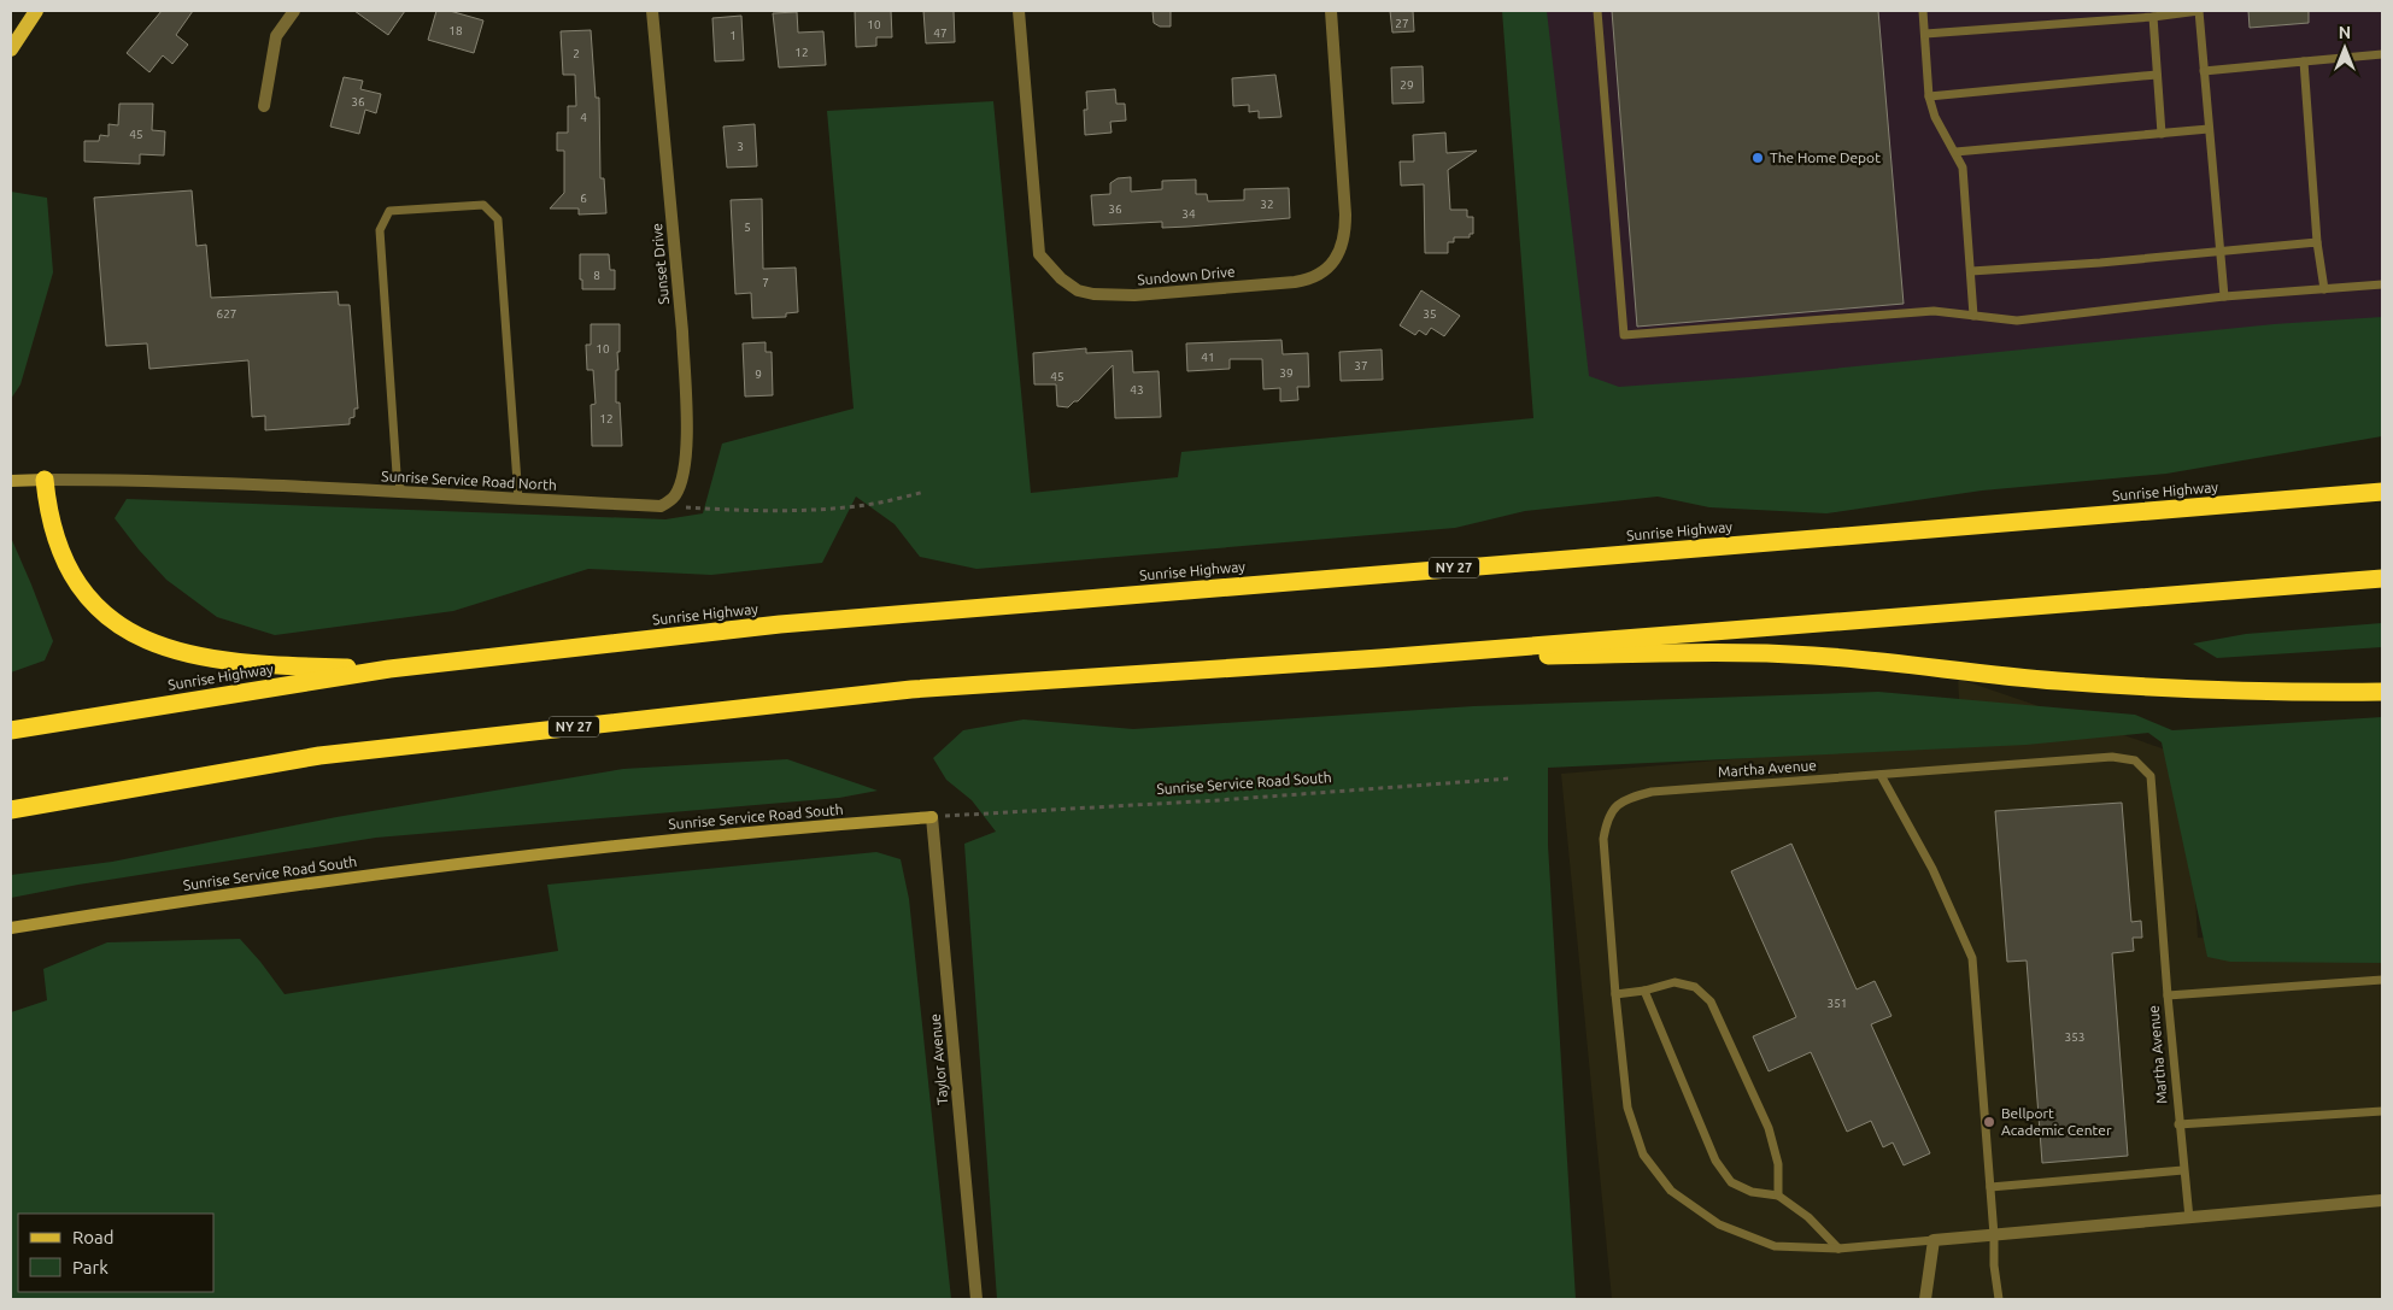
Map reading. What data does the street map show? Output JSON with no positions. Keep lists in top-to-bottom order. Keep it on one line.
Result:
{"streets":{"highway":["Sunrise Highway","NY 27"],"street":["Sunset Drive","Sundown Drive","Sunrise Service Road North","Martha Avenue","Sunrise Service Road South","Taylor Avenue"]},"crossings":[["Sunset Drive","Sunrise Service Road North"],["Sunrise Service Road South","Taylor Avenue"]],"places":["The Home Depot","Bellport Academic Center"],"house_numbers":["27","10","18","47","1","12","2","29","36","4","45","3","6","32","36","34","5","8","7","627","35","10","41","37","39","9","45","43","12","351","353"],"legend":["Road","Park"],"north":"top"}
